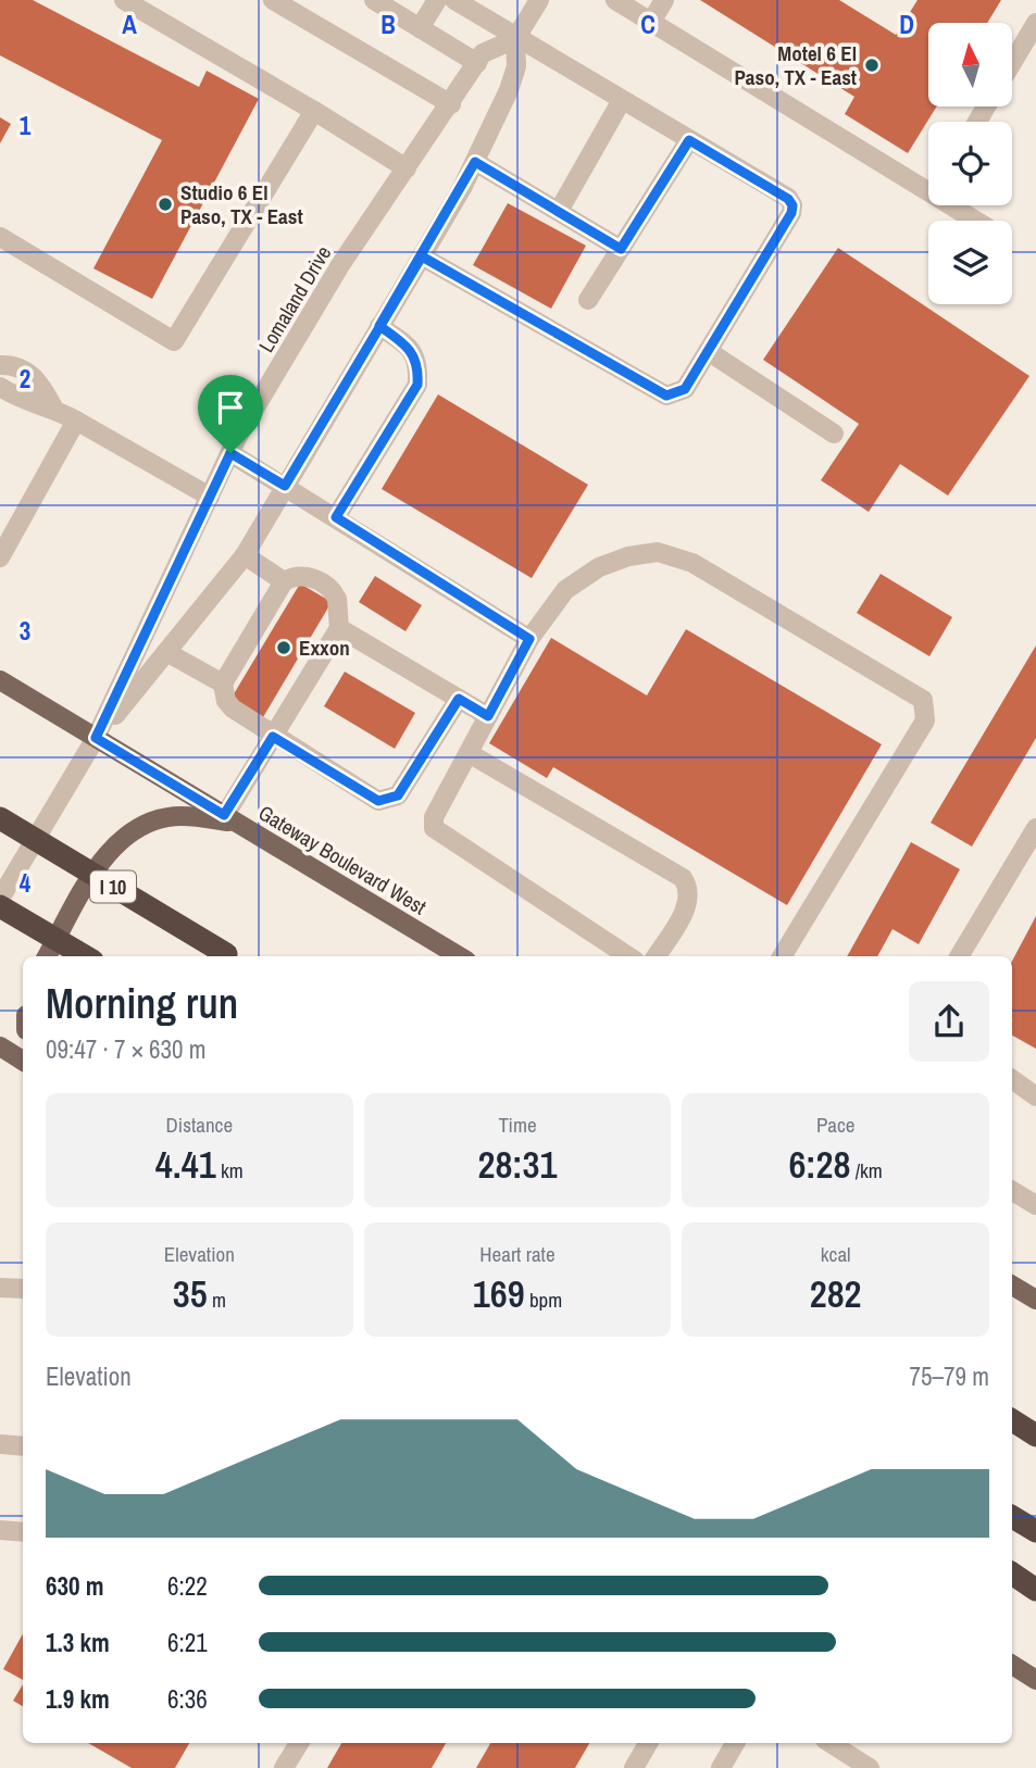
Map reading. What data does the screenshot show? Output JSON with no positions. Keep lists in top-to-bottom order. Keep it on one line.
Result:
{"streets":{"highway":["I 10"],"main road":["Gateway Boulevard West"],"street":["Lomaland Drive"]},"crossings":[["Lomaland Drive","Gateway Boulevard West"]],"places":["Motel 6 El Paso, TX - East","Studio 6 El Paso, TX - East","Exxon"],"north":"top","page":{"heading":["Morning run","09:47 · 7 × 630 m"],"stats":[["Distance","4.41 km"],["Time","28:31"],["Pace","6:28 /km"],["Elevation","35 m"],["Heart rate","169 bpm"],["kcal","282"]],"chart":["Elevation","75–79 m"],"list":[{"name":"630 m","note":"6:22"},{"name":"1.3 km","note":"6:21"},{"name":"1.9 km","note":"6:36"}]},"grid":{"columns":["A","B","C","D"],"rows":["1","2","3","4"]}}
